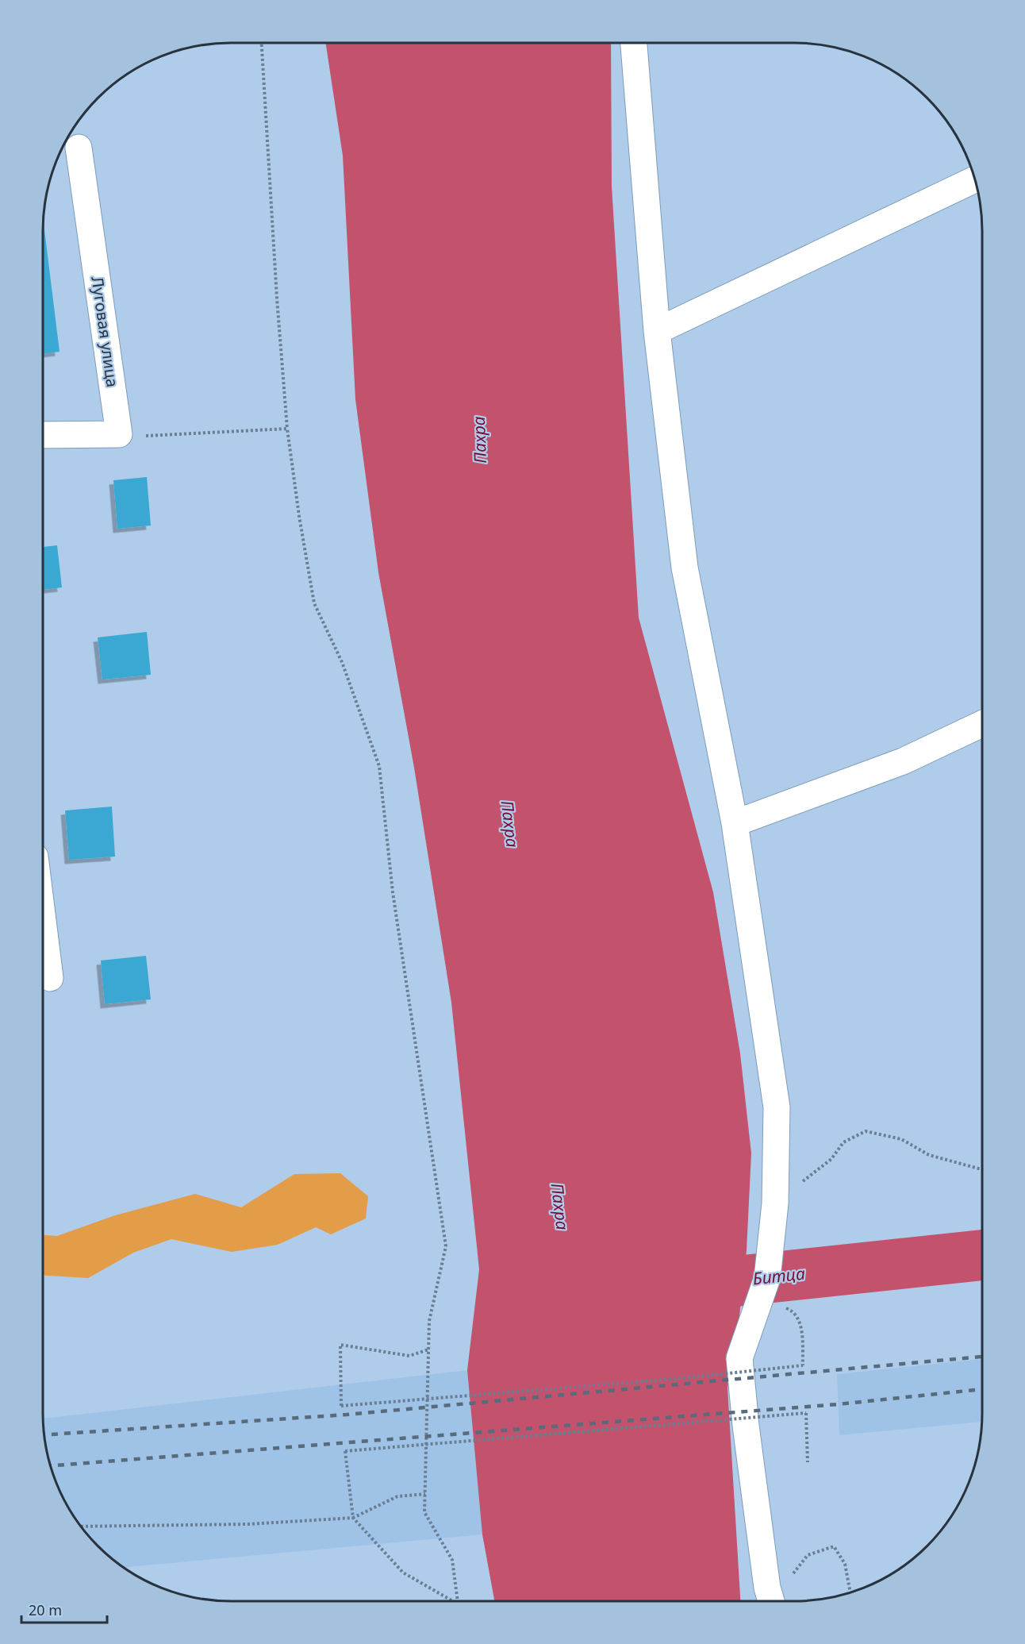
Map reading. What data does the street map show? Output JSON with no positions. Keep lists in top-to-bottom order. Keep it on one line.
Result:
{"streets":{"street":["Луговая улица"]},"water":["Пахра","Битца"],"scale_bar":"20 m"}
